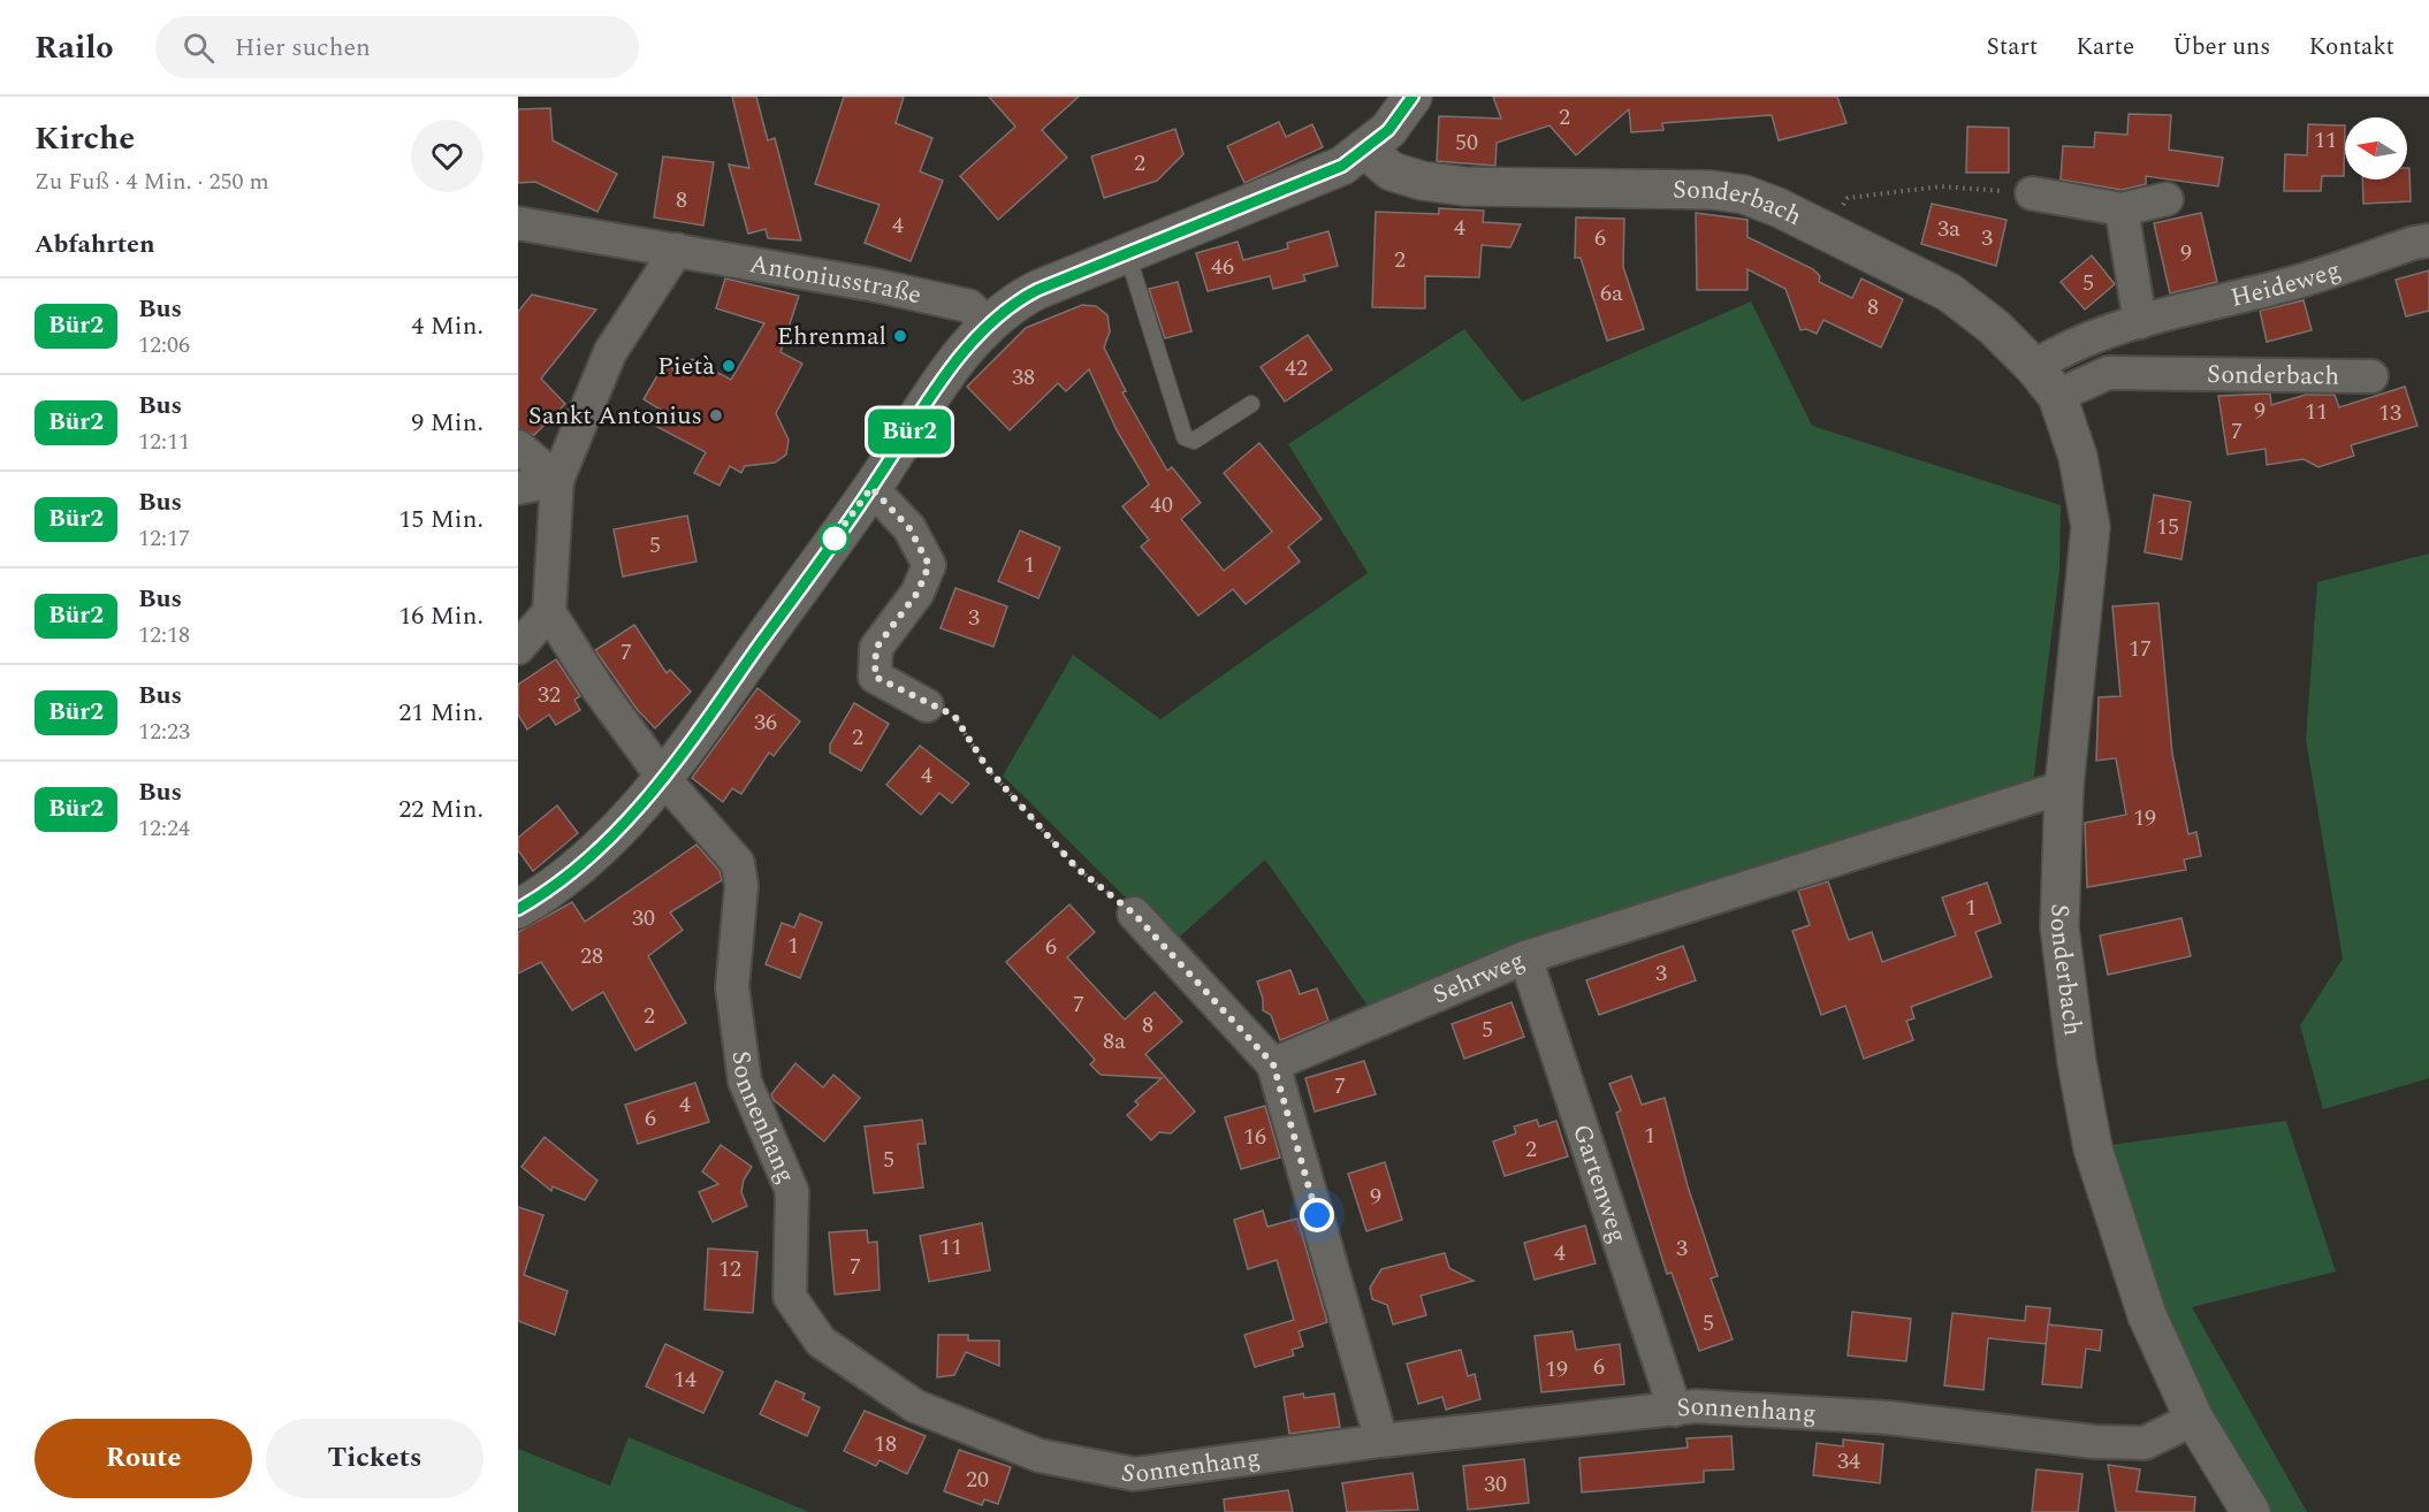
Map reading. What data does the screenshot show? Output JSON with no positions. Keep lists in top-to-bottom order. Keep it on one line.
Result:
{"streets":{"street":["Sonderbach","Antoniusstraße","Heideweg","Sehrweg","Sonnenhang","Gartenweg"]},"crossings":[["Sonderbach","Heideweg"],["Sonderbach","Sehrweg"],["Sonderbach","Sonnenhang"],["Sehrweg","Gartenweg"],["Sonnenhang","Gartenweg"]],"places":["Ehrenmal","Pietà","Sankt Antonius"],"lines":["bus line Bür2"],"house_numbers":["2","11","50","2","8","4","4","3a","6","3","9","2","46","5","6a","8","42","38","9","11","13","7","40","15","5","1","3","17","7","32","36","2","4","19","1","30","1","6","28","3","7","2","8","5","8a","7","4","6","1","16","2","5","9","11","3","4","7","12","5","6","19","14","18","34","20","30"],"north":"left","page":{"header":"Railo","search":"Hier suchen","nav":["Start","Karte","Über uns","Kontakt"],"heading":[["Kirche","Zu Fuß · 4 Min. · 250 m"],"Abfahrten"],"on_map":"Bür2","list":[{"mark":"Bür2","name":"Bus","note":"12:06","value":"4 Min."},{"mark":"Bür2","name":"Bus","note":"12:11","value":"9 Min."},{"mark":"Bür2","name":"Bus","note":"12:17","value":"15 Min."},{"mark":"Bür2","name":"Bus","note":"12:18","value":"16 Min."},{"mark":"Bür2","name":"Bus","note":"12:23","value":"21 Min."},{"mark":"Bür2","name":"Bus","note":"12:24","value":"22 Min."}],"buttons":["Route","Tickets"]}}
